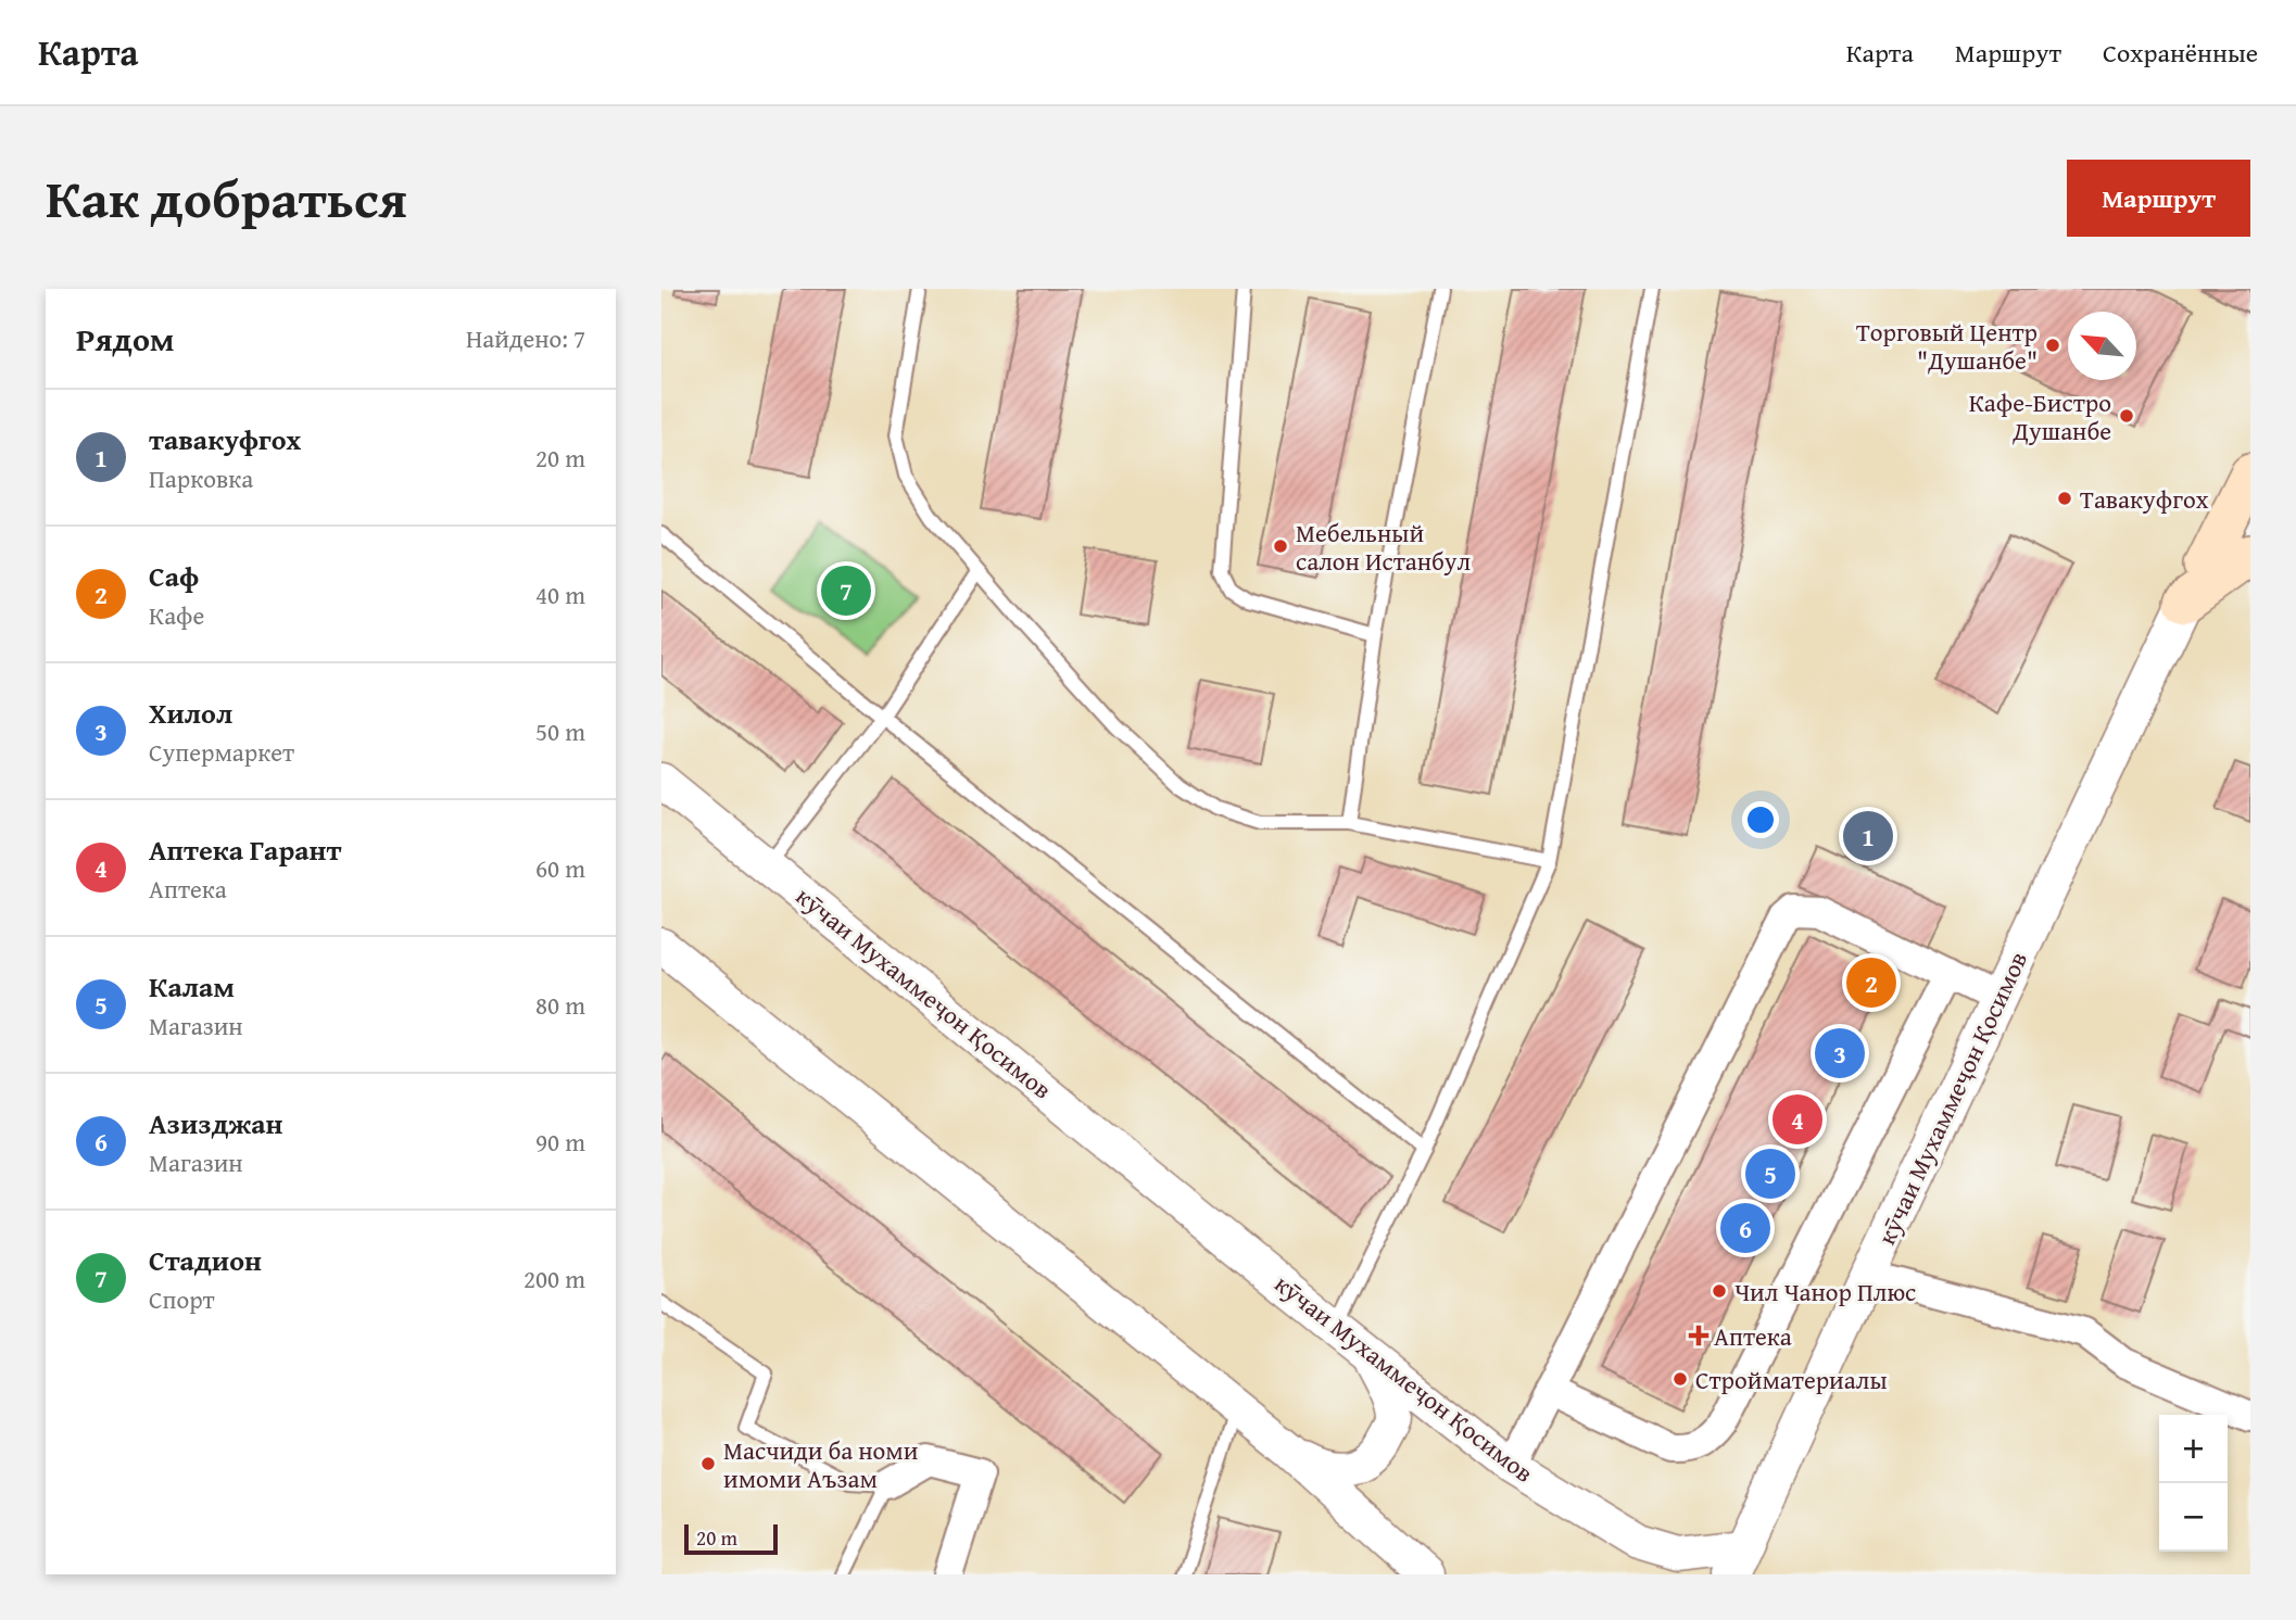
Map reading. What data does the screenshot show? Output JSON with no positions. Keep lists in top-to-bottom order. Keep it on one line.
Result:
{"streets":{"street":["кӯчаи Мухаммеҷон Қосимов"]},"places":{"other":["Торговый Центр \"Душанбе\"","Кафе-Бистро Душанбе","Тавакуфгох","Мебельный салон Истанбул","Чил Чанор Плюс","Стройматериалы","Масчиди ба номи имоми Аъзам"],"health":["Аптека"]},"scale_bar":"20 m","north":"top left","page":{"header":"Карта","nav":["Карта","Маршрут","Сохранённые"],"title":"Как добраться","buttons":"Маршрут","heading":["Рядом","Найдено: 7"],"list":[{"mark":"1","name":"тавакуфгох","note":"Парковка","value":"20 m"},{"mark":"2","name":"Саф","note":"Кафе","value":"40 m"},{"mark":"3","name":"Хилол","note":"Супермаркет","value":"50 m"},{"mark":"4","name":"Аптека Гарант","note":"Аптека","value":"60 m"},{"mark":"5","name":"Калам","note":"Магазин","value":"80 m"},{"mark":"6","name":"Азизджан","note":"Магазин","value":"90 m"},{"mark":"7","name":"Стадион","note":"Спорт","value":"200 m"}],"pins":["7","1","2","3","4","5","6"],"map_buttons":["+","−"],"scale":"20 m"}}
